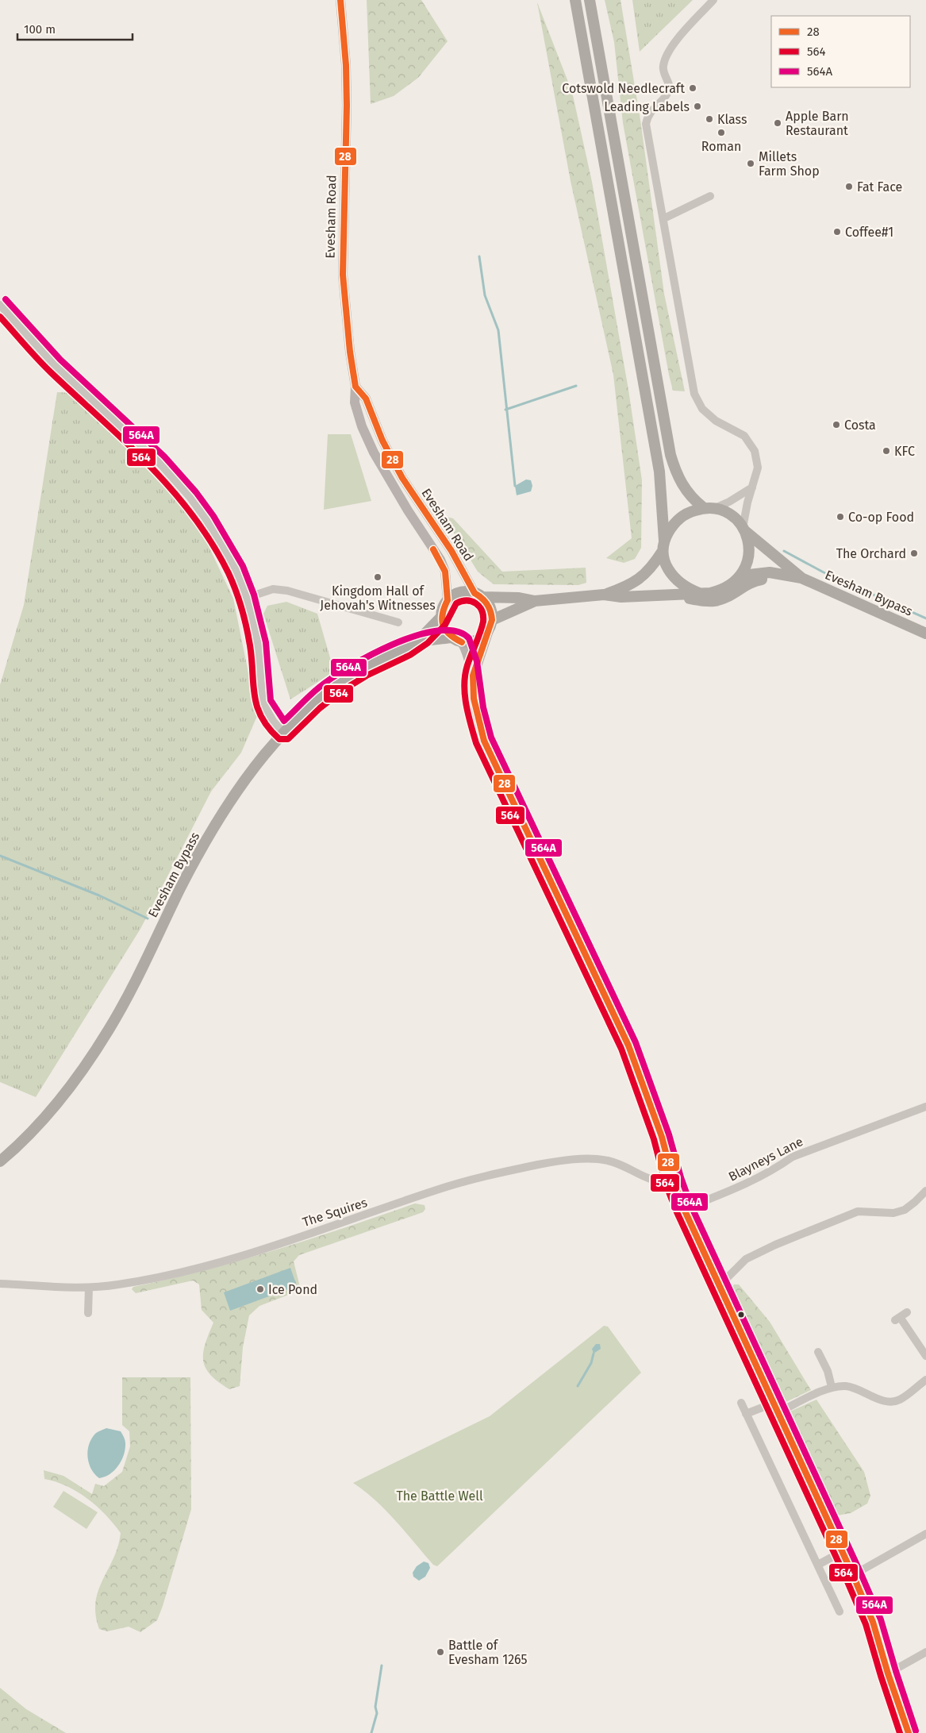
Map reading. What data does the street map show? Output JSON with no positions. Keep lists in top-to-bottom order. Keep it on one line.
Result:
{"streets":{"highway":["Evesham Bypass"],"main road":["Evesham Road"],"street":["Blayneys Lane","The Squires"]},"crossings":[["Evesham Road","Evesham Bypass"]],"parks":["The Battle Well"],"places":["Cotswold Needlecraft","Leading Labels","Klass","Apple Barn Restaurant","Roman","Millets Farm Shop","Fat Face","Coffee#1","Costa","KFC","Co-op Food","The Orchard","Kingdom Hall of Jehovah's Witnesses","Ice Pond","Battle of Evesham 1265"],"lines":["transit line 28","transit line 564A","transit line 564"],"legend":["28","564","564A"],"scale_bar":"100 m"}
